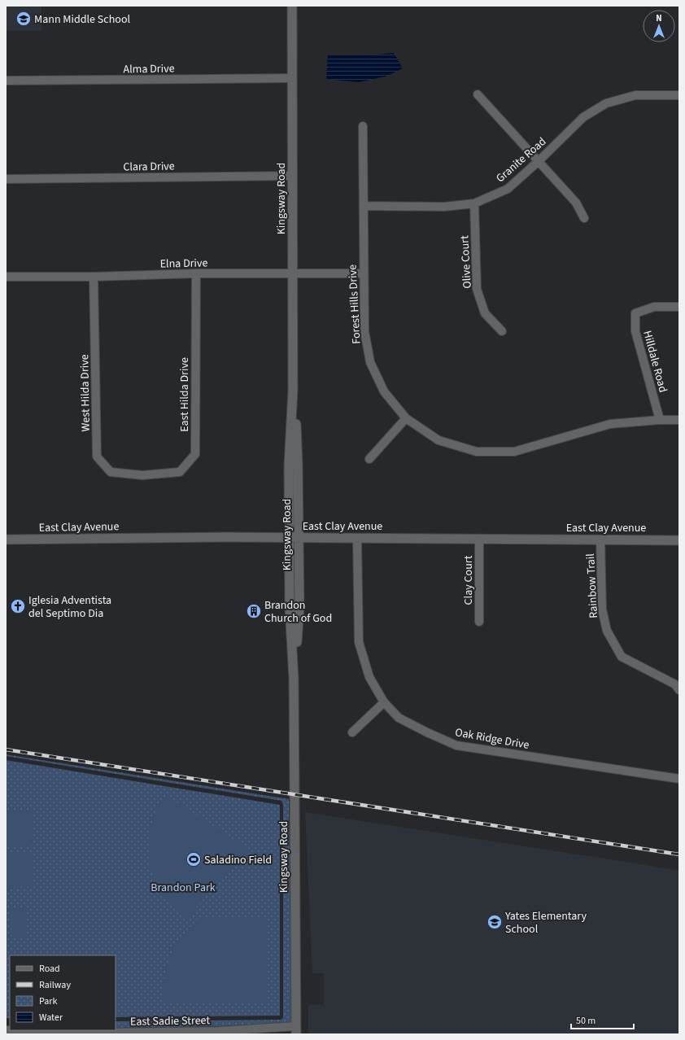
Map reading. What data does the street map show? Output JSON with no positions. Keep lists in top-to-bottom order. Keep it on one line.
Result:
{"streets":{"street":["Alma Drive","Granite Road","Clara Drive","Kingsway Road","Olive Court","Elna Drive","Forest Hills Drive","Hilldale Road","West Hilda Drive","East Hilda Drive","East Clay Avenue","Clay Court","Rainbow Trail","Oak Ridge Drive","East Sadie Street"]},"crossings":[["Alma Drive","Kingsway Road"],["Granite Road","Olive Court"],["Granite Road","Forest Hills Drive"],["Clara Drive","Kingsway Road"],["Kingsway Road","Elna Drive"],["Kingsway Road","East Clay Avenue"],["Kingsway Road","East Sadie Street"],["Elna Drive","Forest Hills Drive"],["Elna Drive","West Hilda Drive"],["Elna Drive","East Hilda Drive"],["Forest Hills Drive","Hilldale Road"],["West Hilda Drive","East Hilda Drive"],["East Clay Avenue","Clay Court"],["East Clay Avenue","Rainbow Trail"],["East Clay Avenue","Oak Ridge Drive"]],"parks":["Brandon Park"],"places":{"school or university":["Mann Middle School","Yates Elementary School"],"church":["Iglesia Adventista del Septimo Dia"],"building":["Brandon Church of God"],"sports":["Saladino Field"]},"legend":["Road","Railway","Park","Water"],"scale_bar":"50 m","north":"top"}
